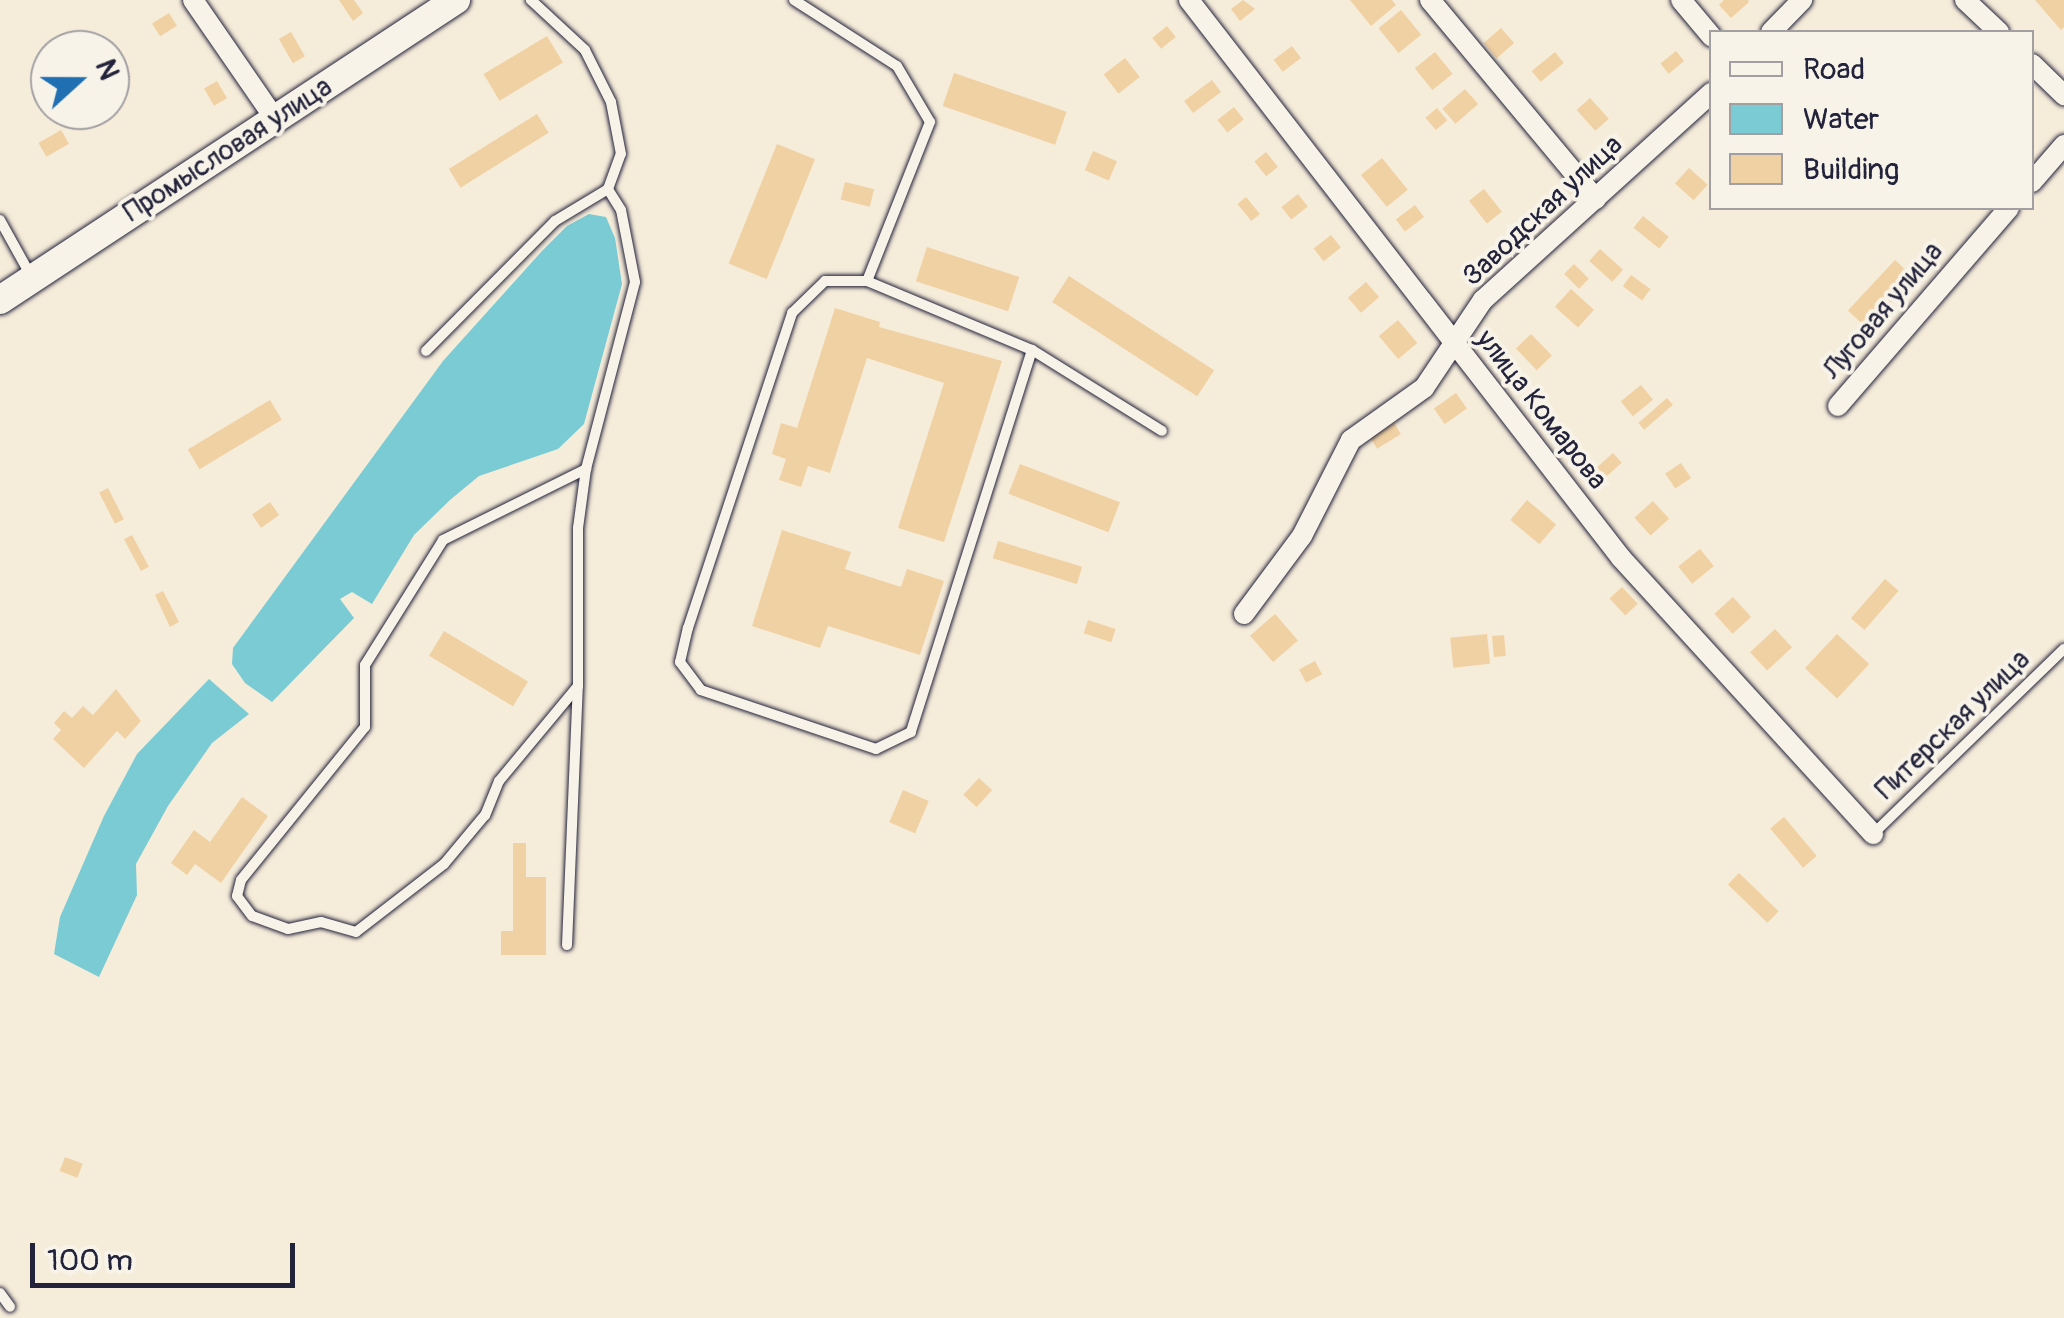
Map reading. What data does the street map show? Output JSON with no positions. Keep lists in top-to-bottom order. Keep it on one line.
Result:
{"streets":{"main road":["Промысловая улица"],"street":["Заводская улица","Луговая улица","улица Комарова"],"lane":["Питерская улица"]},"crossings":[["Заводская улица","улица Комарова"],["улица Комарова","Питерская улица"]],"legend":["Road","Water","Building"],"scale_bar":"100 m","north":"right"}
